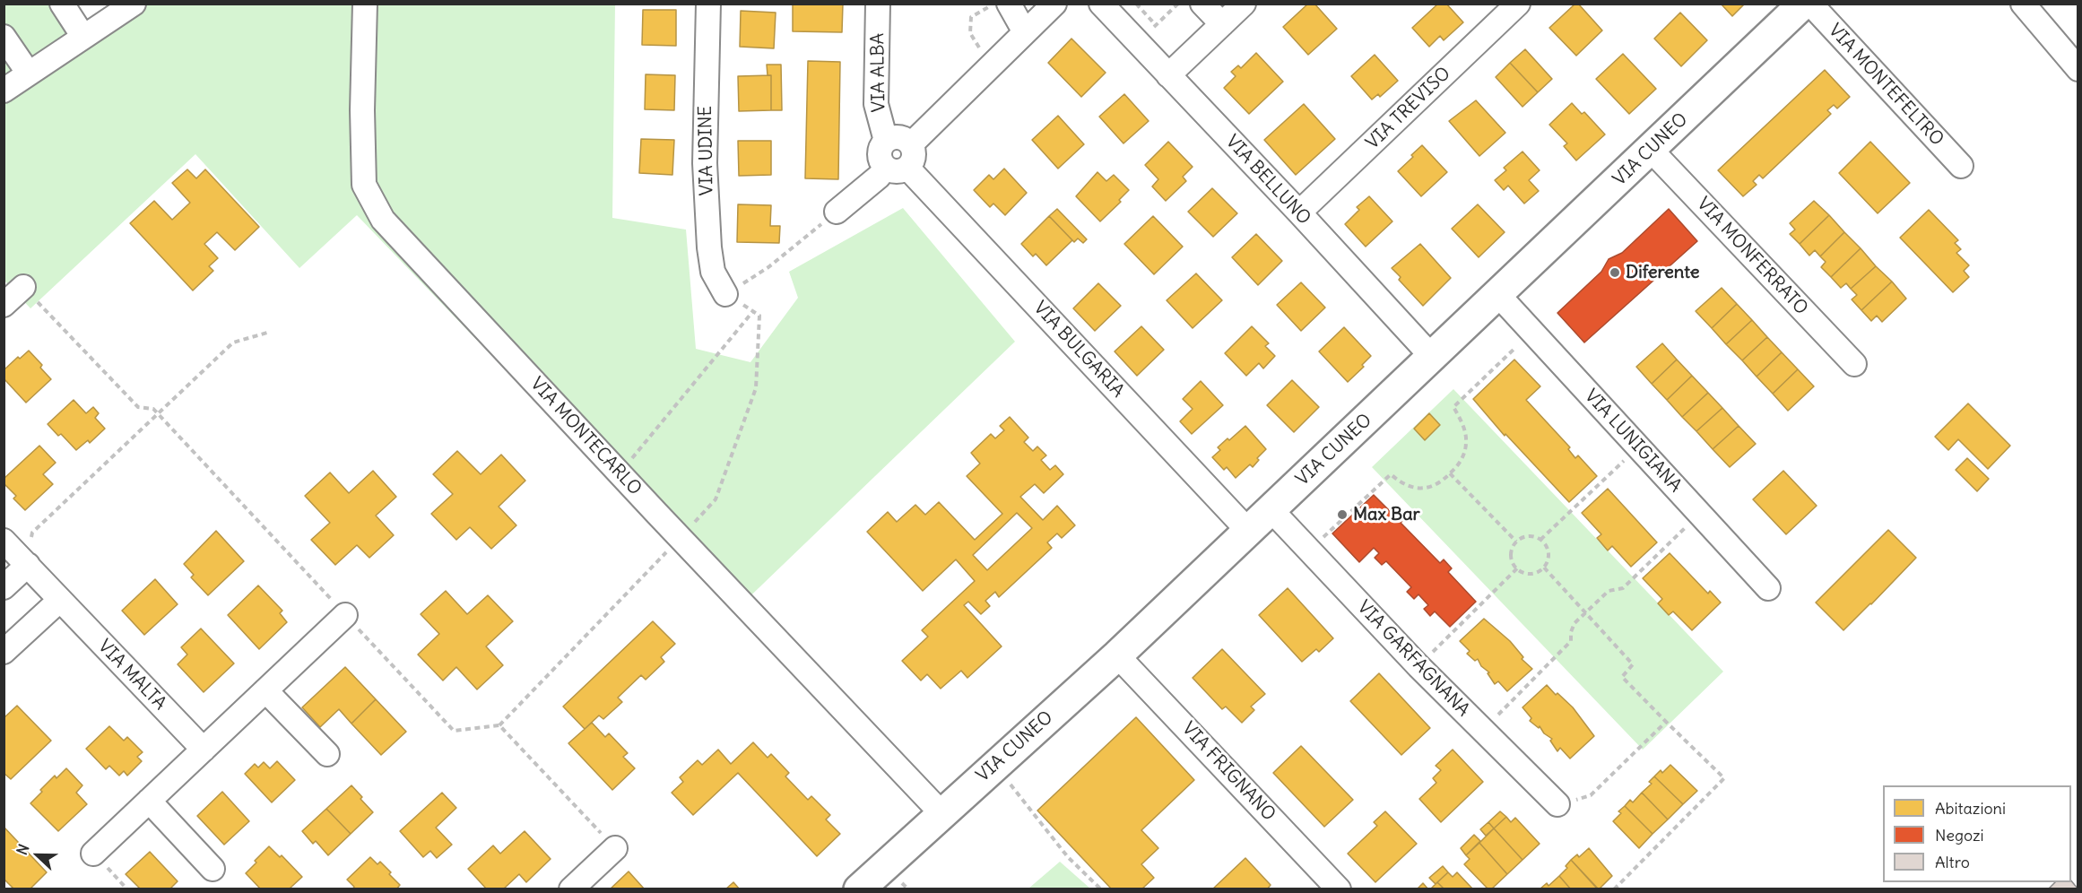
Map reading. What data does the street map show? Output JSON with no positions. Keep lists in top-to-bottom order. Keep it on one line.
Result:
{"streets":{"street":["VIA ALBA","VIA MONTEFELTRO","VIA TREVISO","VIA CUNEO","VIA UDINE","VIA BELLUNO","VIA MONFERRATO","VIA BULGARIA","VIA MONTECARLO","VIA LUNIGIANA","VIA GARFAGNANA","VIA MALTA","VIA FRIGNANO"]},"crossings":[["VIA ALBA","VIA BULGARIA"],["VIA TREVISO","VIA BELLUNO"],["VIA CUNEO","VIA BELLUNO"],["VIA CUNEO","VIA MONFERRATO"],["VIA CUNEO","VIA BULGARIA"],["VIA CUNEO","VIA MONTECARLO"],["VIA CUNEO","VIA LUNIGIANA"],["VIA CUNEO","VIA GARFAGNANA"],["VIA CUNEO","VIA FRIGNANO"]],"places":["Diferente","Max Bar"],"legend":["Abitazioni","Negozi","Altro"],"north":"left"}
